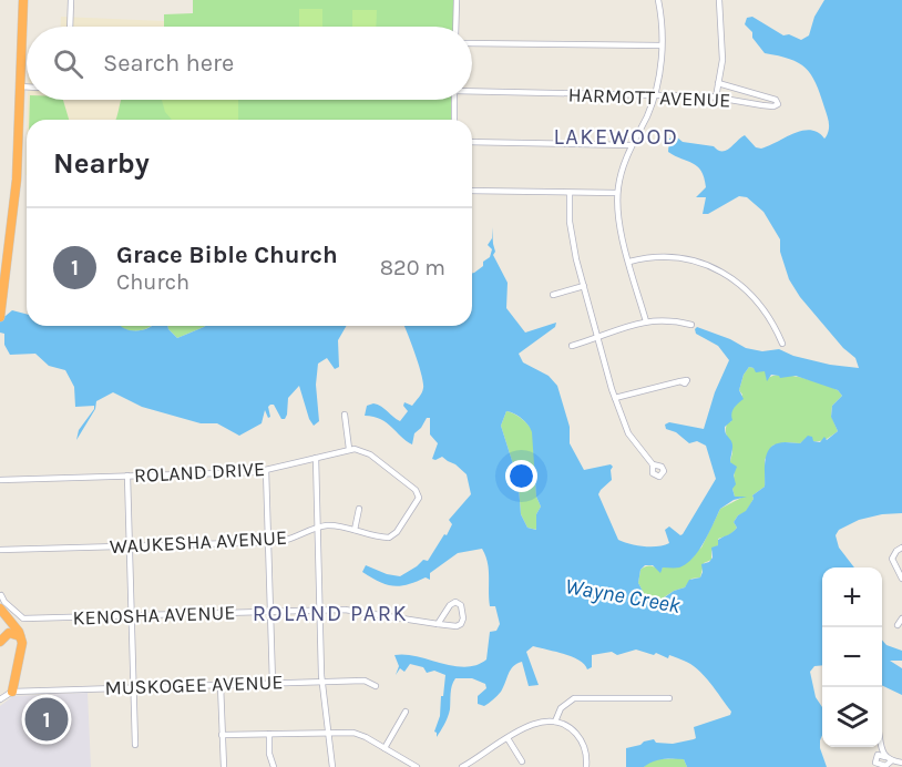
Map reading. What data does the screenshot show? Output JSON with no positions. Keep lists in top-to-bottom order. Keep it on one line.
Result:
{"streets":{"street":["HARMOTT AVENUE","ROLAND DRIVE","WAUKESHA AVENUE","KENOSHA AVENUE","MUSKOGEE AVENUE"]},"crossings":[["ROLAND DRIVE","WAUKESHA AVENUE"]],"districts":["LAKEWOOD","ROLAND PARK"],"water":["Wayne Creek"],"page":{"search":"Search here","heading":"Nearby","list":[{"mark":"1","name":"Grace Bible Church","note":"Church","value":"820 m"}],"map_buttons":["+","−"],"pins":"1"}}
